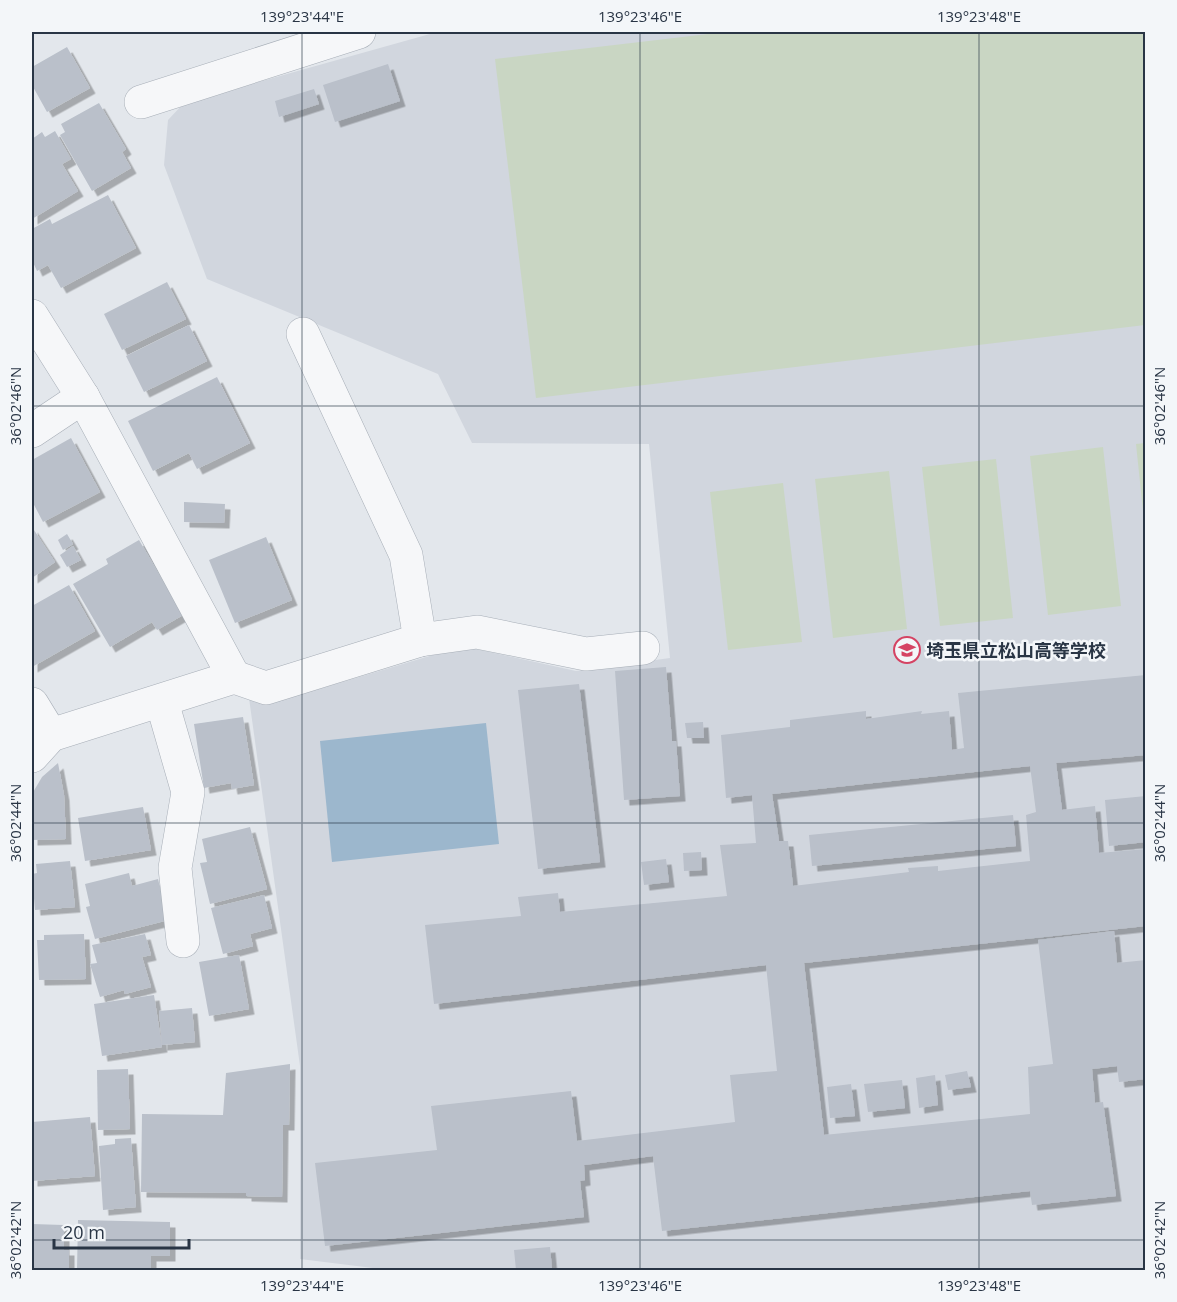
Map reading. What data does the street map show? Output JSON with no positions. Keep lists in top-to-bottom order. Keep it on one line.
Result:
{"places":{"school or university":["埼玉県立松山高等学校"]},"scale_bar":"20 m","coordinates":["139°23'44\"E","139°23'46\"E","139°23'48\"E","36°02'46\"N","36°02'44\"N","36°02'42\"N"]}
